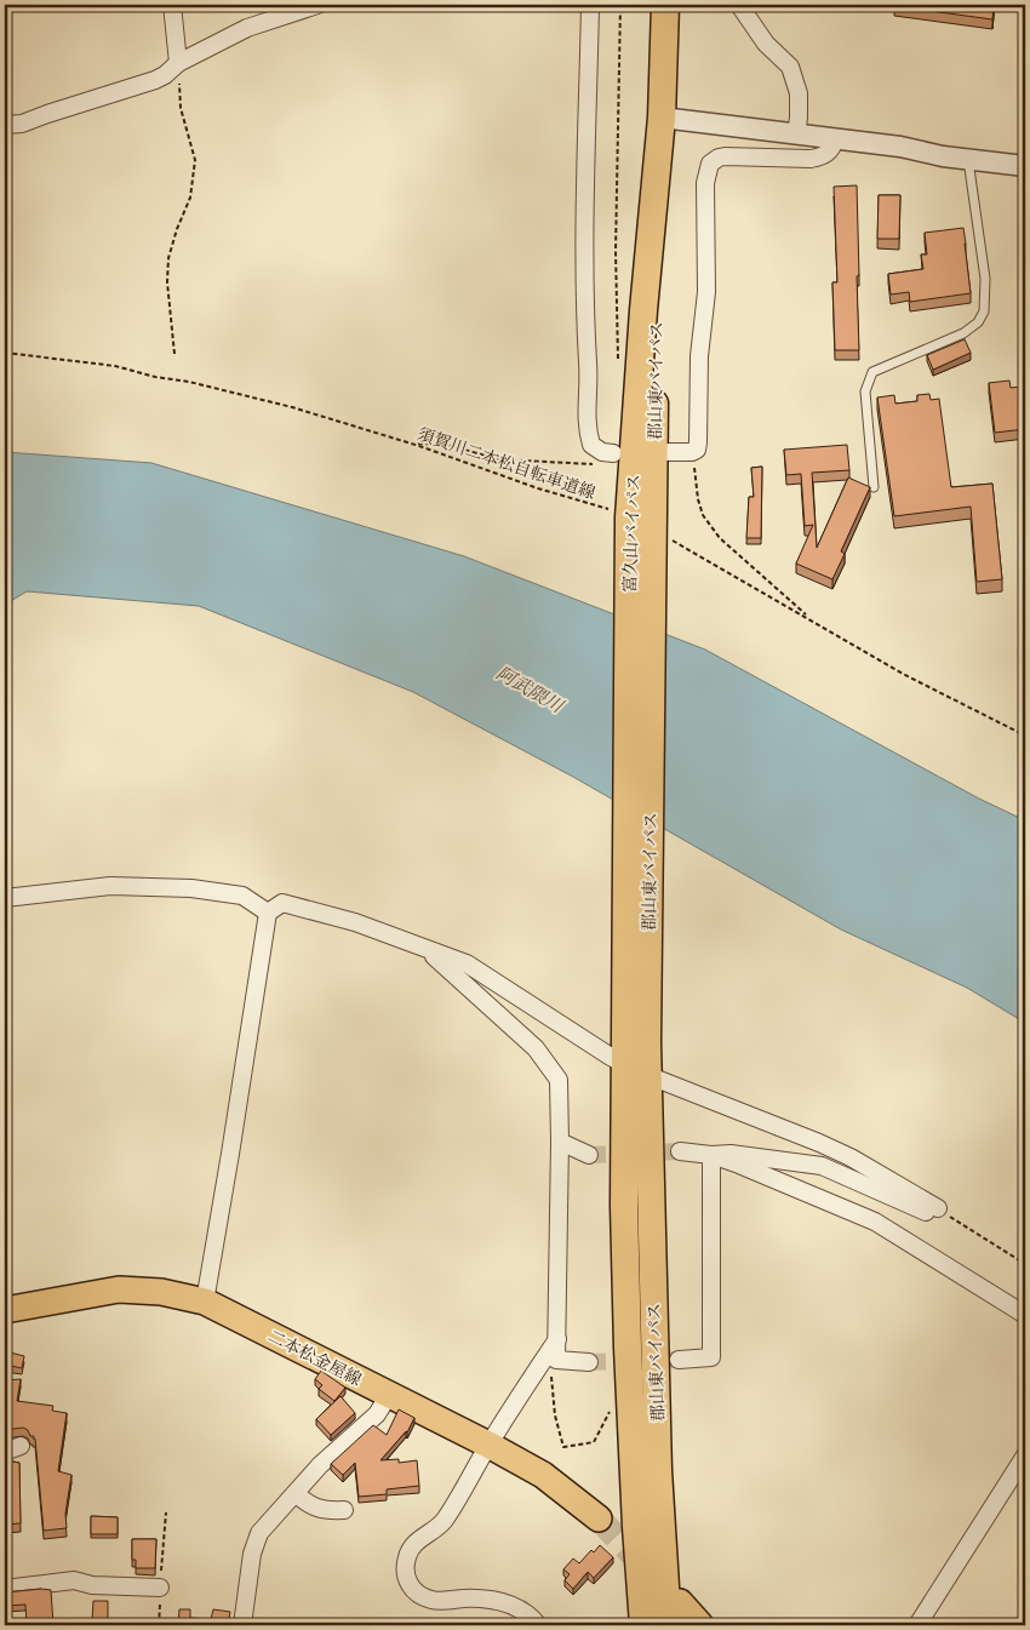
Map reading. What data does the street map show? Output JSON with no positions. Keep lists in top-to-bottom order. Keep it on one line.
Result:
{"streets":{"highway":["郡山東バイパス","富久山バイパス"],"main road":["二本松金屋線"],"path":["須賀川二本松自転車道線"]},"crossings":[["郡山東バイパス","須賀川二本松自転車道線"],["郡山東バイパス","富久山バイパス"],["須賀川二本松自転車道線","富久山バイパス"]],"water":["阿武隈川"]}
